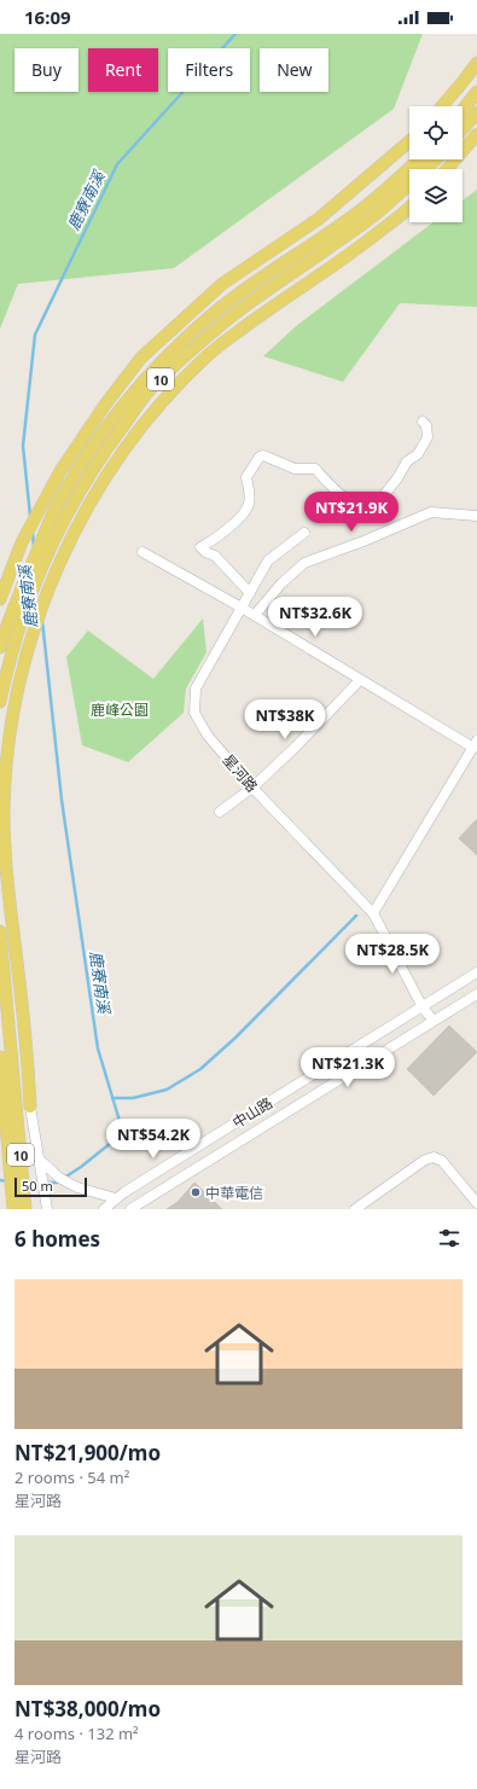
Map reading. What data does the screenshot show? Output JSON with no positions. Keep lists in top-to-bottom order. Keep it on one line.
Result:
{"streets":{"main road":["10"],"street":["星河路","中山路"]},"crossings":[["星河路","中山路"]],"water":["鹿寮南溪"],"parks":["鹿峰公園"],"places":["中華電信"],"scale_bar":"50 m","page":{"status":"16:09","chip":["Buy","Rent","Filters","New"],"price":["NT$21.9K","NT$32.6K","NT$38K","NT$28.5K","NT$21.3K","NT$54.2K"],"scale":"50 m","heading":"6 homes","list":[{"name":"NT$21,900/mo","note":"2 rooms · 54 m² · 星河路"},{"name":"NT$38,000/mo","note":"4 rooms · 132 m² · 星河路"}]}}
